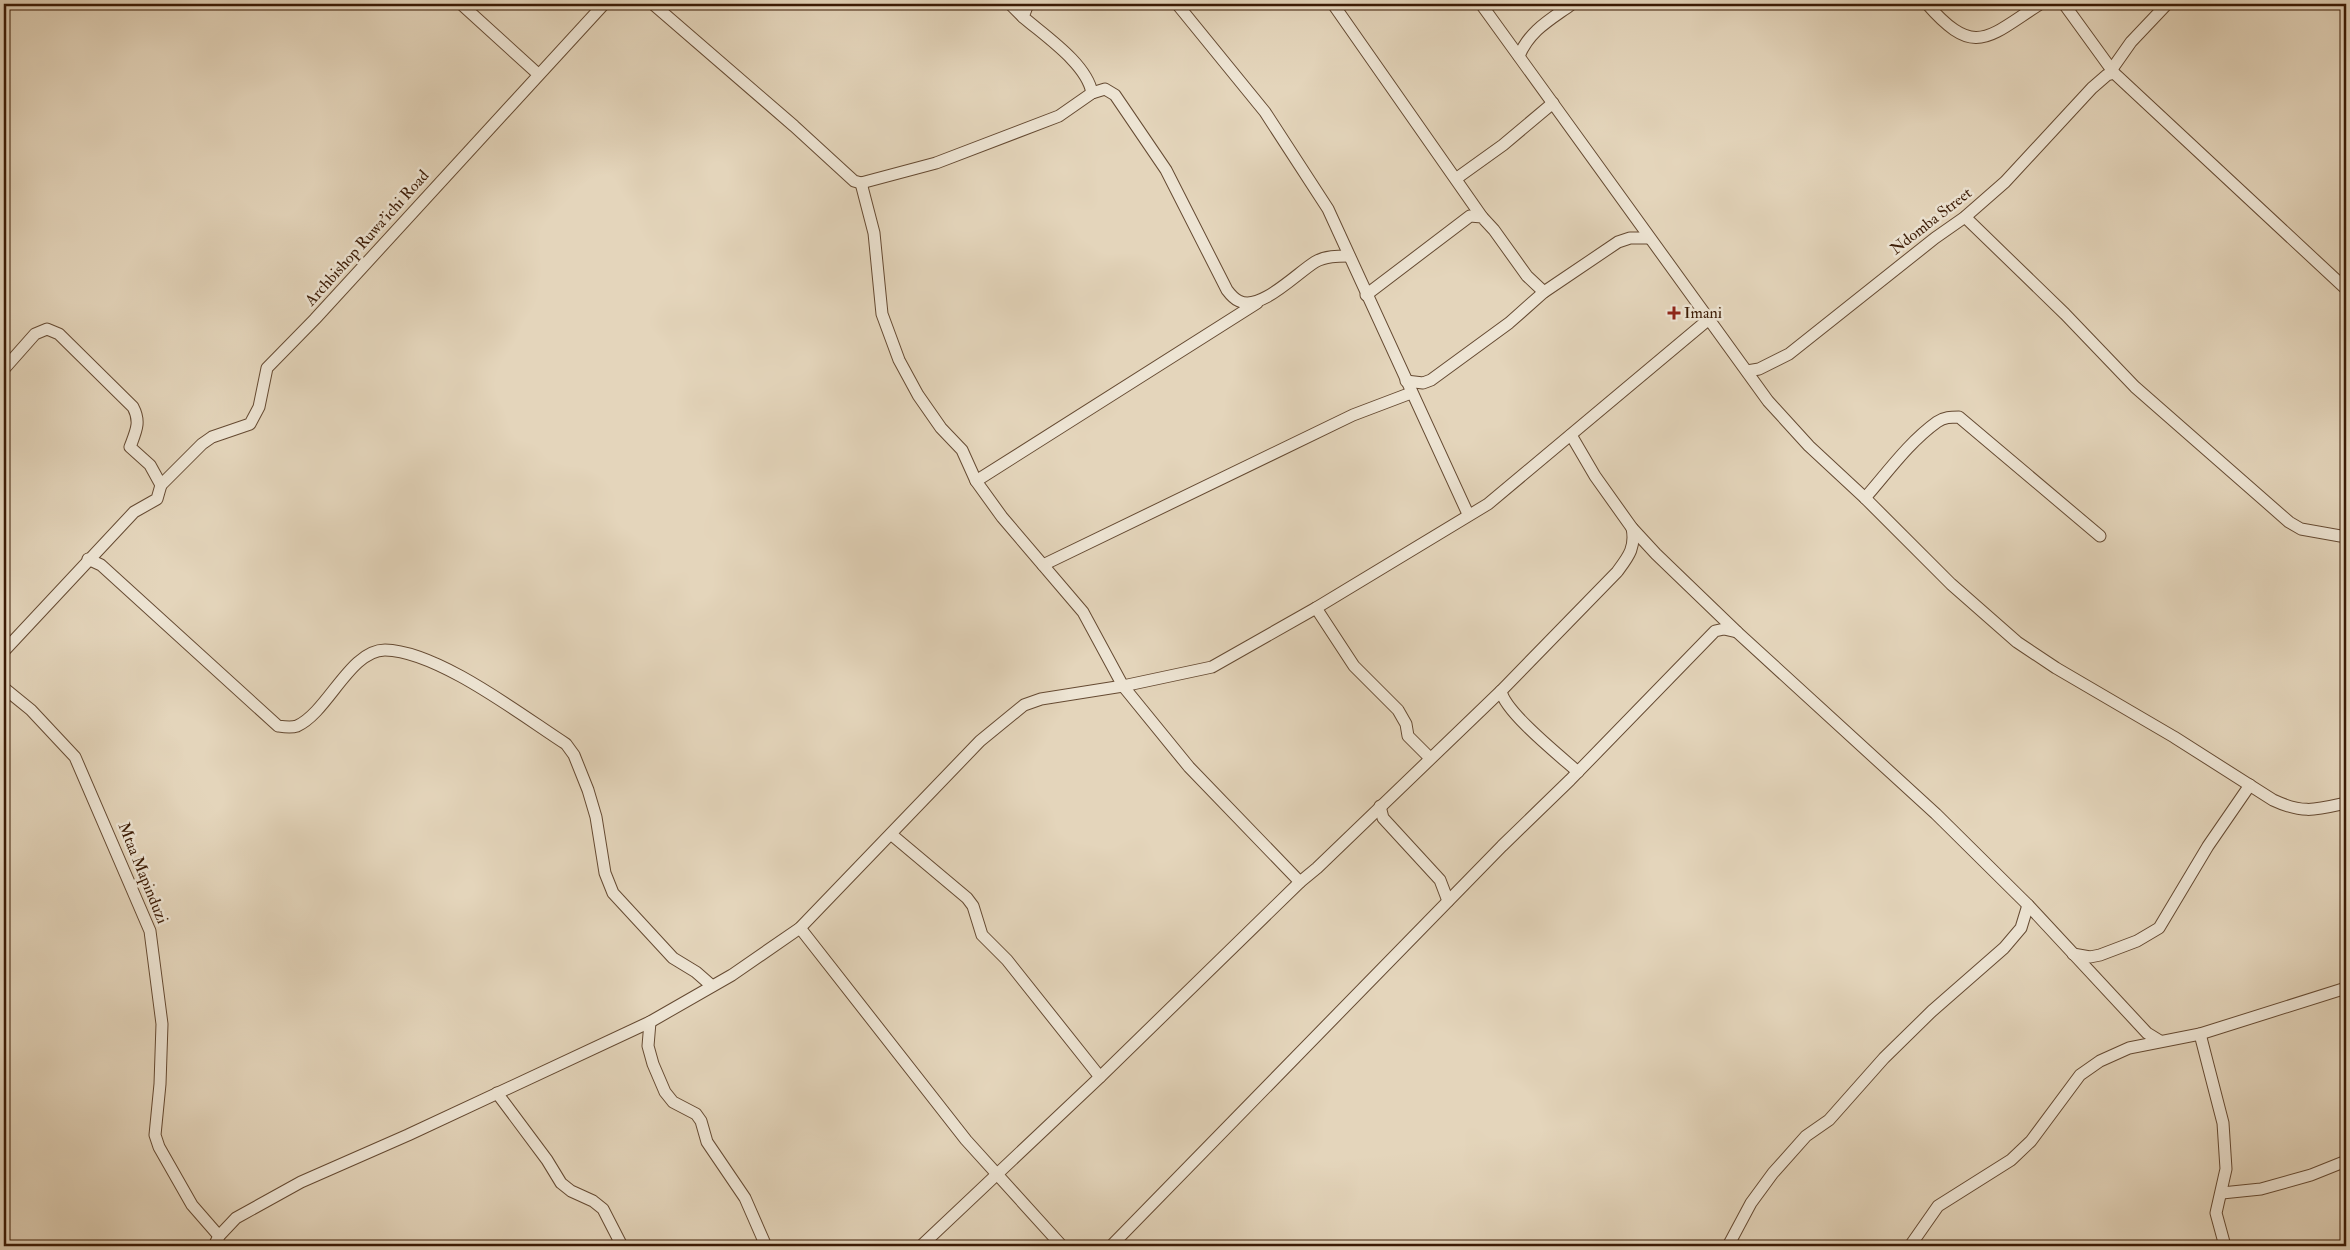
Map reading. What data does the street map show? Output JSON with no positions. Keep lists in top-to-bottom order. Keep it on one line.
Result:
{"streets":{"street":["Ndomba Street","Archbishop Ruwa'ichi Road","Mtaa Mapinduzi"]},"places":{"health":["Imani"]}}
